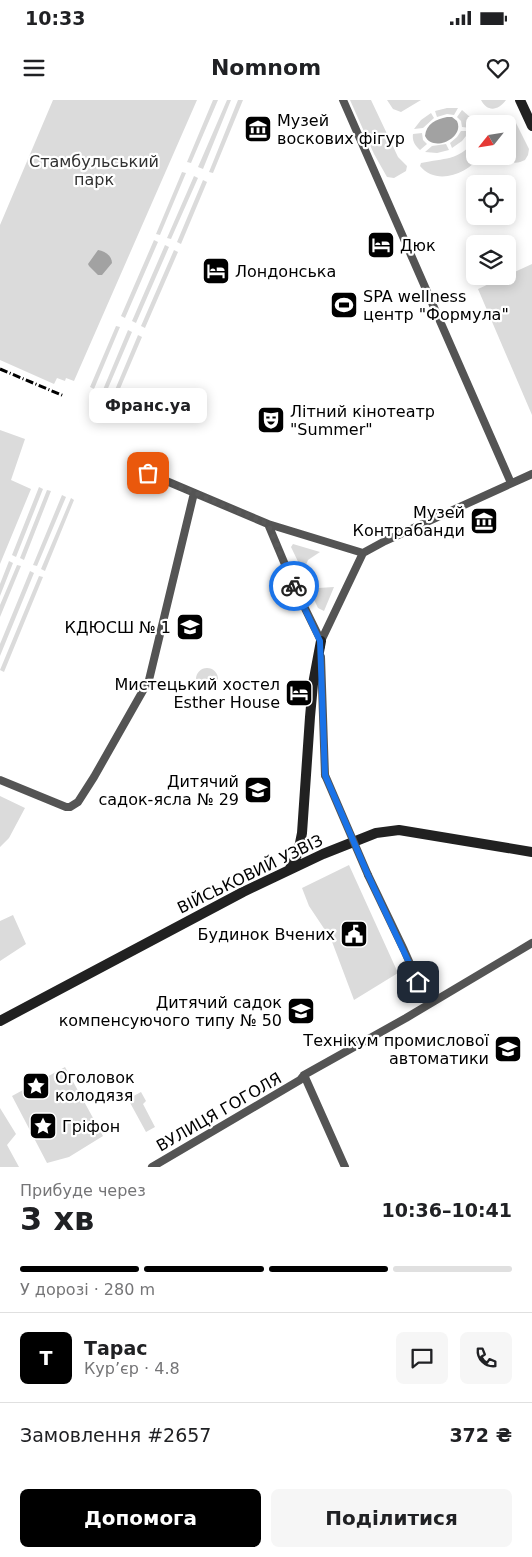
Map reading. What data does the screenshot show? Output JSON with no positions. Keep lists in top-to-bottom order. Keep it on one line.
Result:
{"streets":{"street":["ВІЙСЬКОВИЙ УЗВІЗ","ВУЛИЦЯ ГОГОЛЯ"]},"parks":["Стамбульський парк"],"places":{"museum":["Музей воскових фігур","Музей Контрабанди"],"hotel":["Дюк","Лондонська","Мистецький хостел Esther House"],"sports":["SPA wellness центр \"Формула\""],"theatre":["Літний кінотеатр \"Summer\""],"other":["Франс.уа"],"school or university":["КДЮСШ № 1","Дитячий садок-ясла № 29","Дитячий садок компенсуючого типу № 50","Технікум промислової автоматики"],"public building":["Будинок Вчених"],"place":["Оголовок колодязя","Гріфон"]},"north":"bottom left","page":{"status":"10:33","header":"Nomnom","bubble":"Франс.уа","heading":["3 хв","Прибуде через","10:36–10:41"],"panel":["Тарас","Кур’єр · 4.8","Замовлення #2657","372 ₴"],"bar":"У дорозі · 280 m","round":"Т","buttons":["Допомога","Поділитися"]}}
